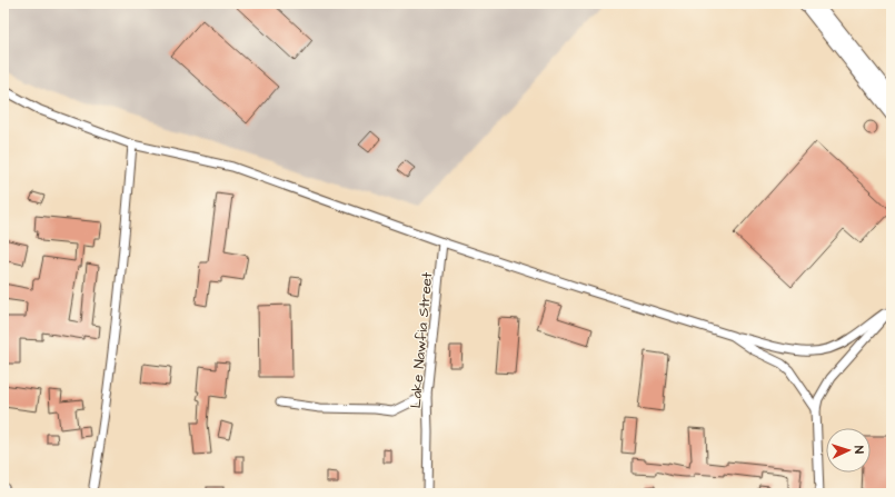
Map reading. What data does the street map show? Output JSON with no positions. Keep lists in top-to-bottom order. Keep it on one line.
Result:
{"streets":{"street":["Lake Nawfia Street"]},"north":"right"}
